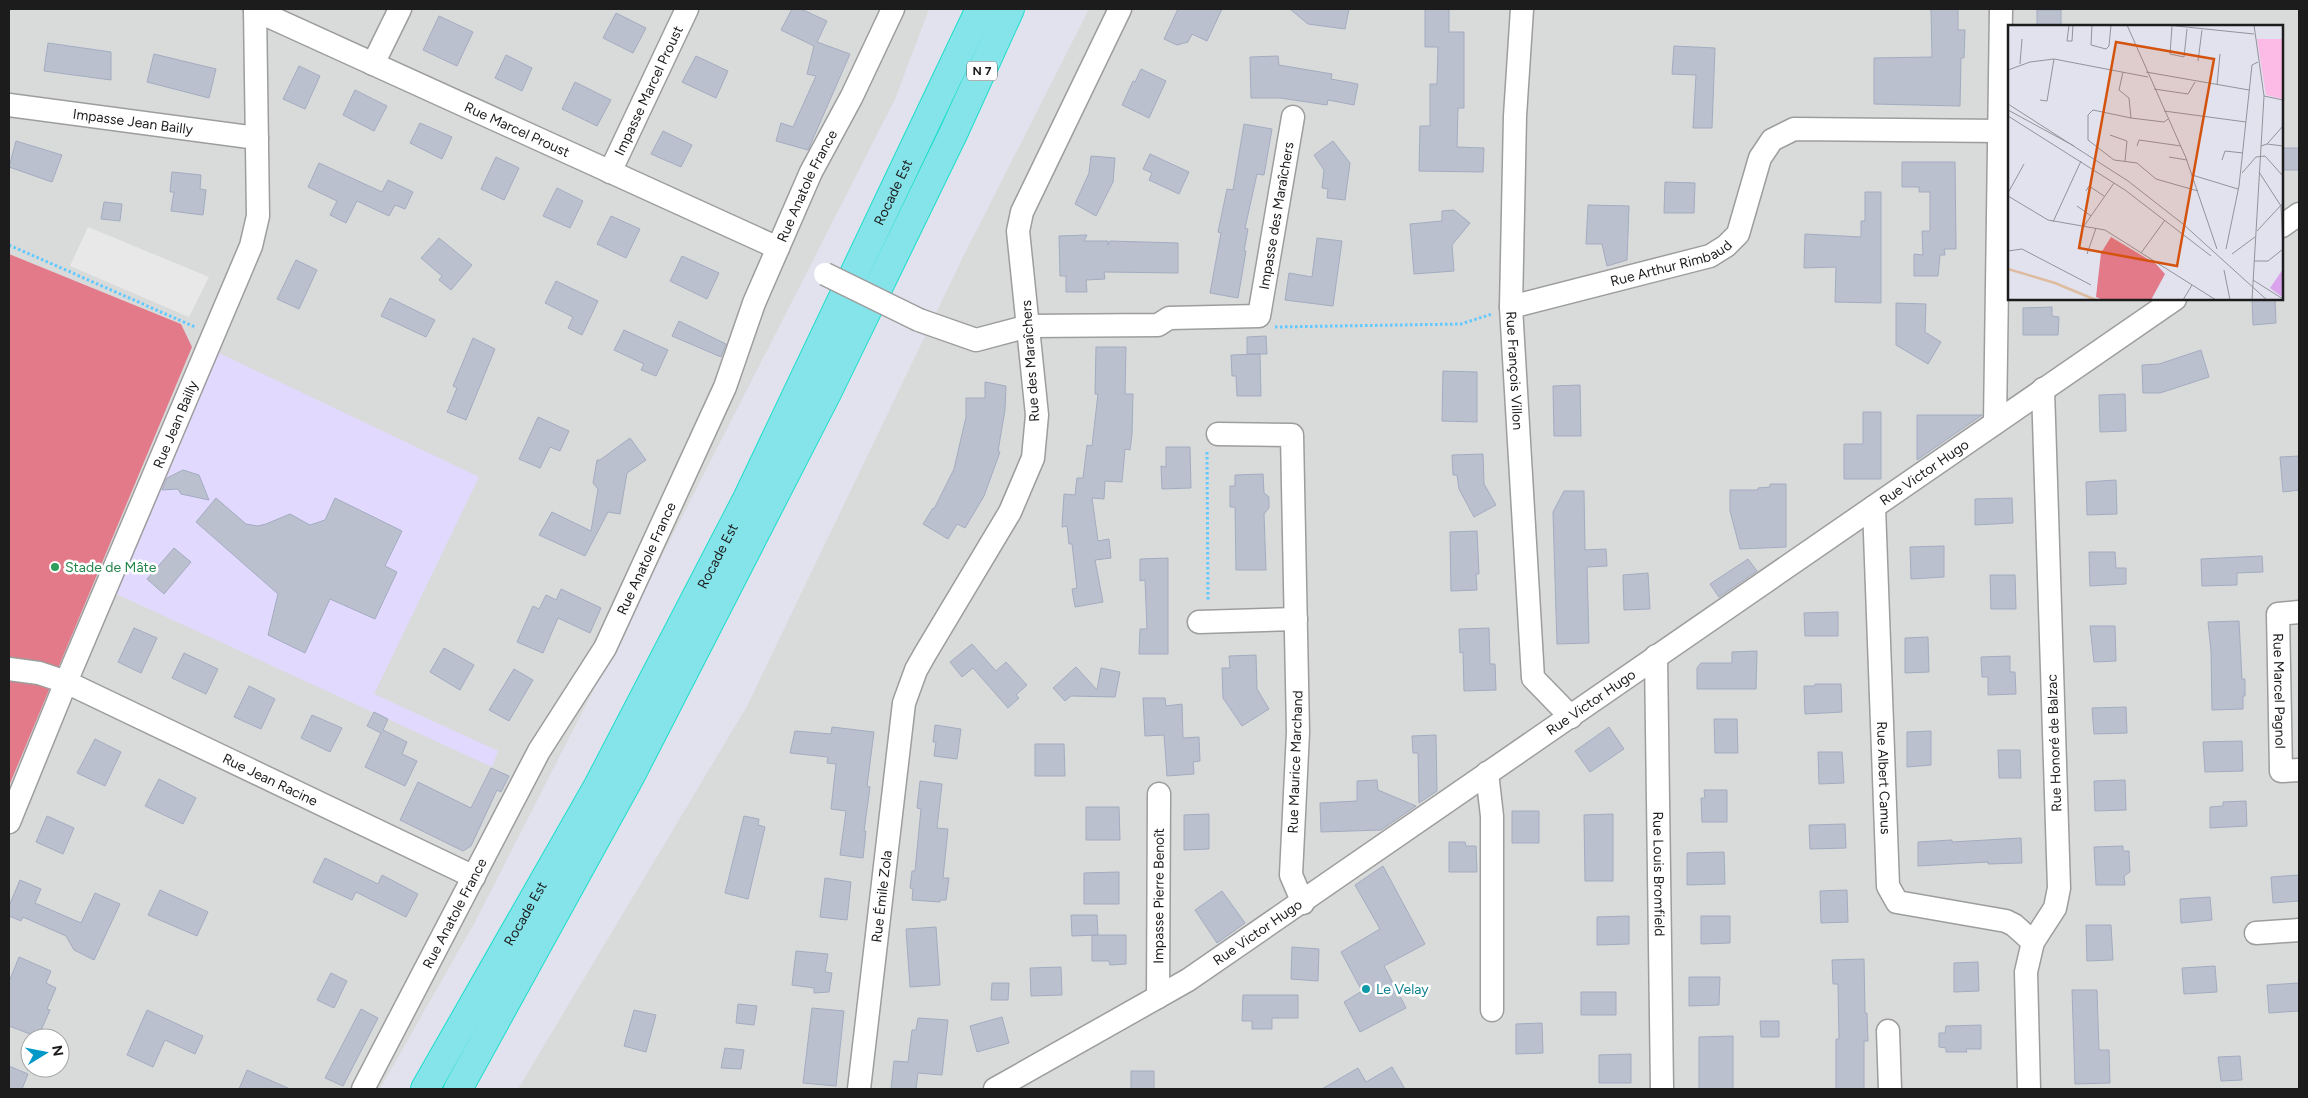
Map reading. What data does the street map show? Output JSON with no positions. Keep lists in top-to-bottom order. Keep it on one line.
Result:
{"streets":{"highway":["N 7","Rocade Est"],"street":["Impasse Marcel Proust","Impasse Jean Bailly","Rue Marcel Proust","Rue Anatole France","Impasse des Maraîchers","Rue Arthur Rimbaud","Rue des Maraîchers","Rue François Villon","Rue Jean Bailly","Rue Victor Hugo","Rue Marcel Pagnol","Rue Honoré de Balzac","Rue Maurice Marchand","Rue Albert Camus","Rue Jean Racine","Rue Louis Bromfield","Impasse Pierre Benoît","Rue Émile Zola"]},"crossings":[["Impasse Marcel Proust","Rue Marcel Proust"],["Impasse Jean Bailly","Rue Jean Bailly"],["Rue Marcel Proust","Rue Anatole France"],["Rue Marcel Proust","Rue Jean Bailly"],["Rue Anatole France","Rue Jean Racine"],["Rue Arthur Rimbaud","Rue François Villon"],["Rue des Maraîchers","Rue Émile Zola"],["Rue François Villon","Rue Victor Hugo"],["Rue Jean Bailly","Rue Jean Racine"],["Rue Victor Hugo","Rue Honoré de Balzac"],["Rue Victor Hugo","Rue Maurice Marchand"],["Rue Victor Hugo","Rue Albert Camus"],["Rue Victor Hugo","Rue Louis Bromfield"],["Rue Victor Hugo","Impasse Pierre Benoît"],["Rue Honoré de Balzac","Rue Albert Camus"]],"places":["Stade de Mâte","Le Velay"],"north":"right"}
